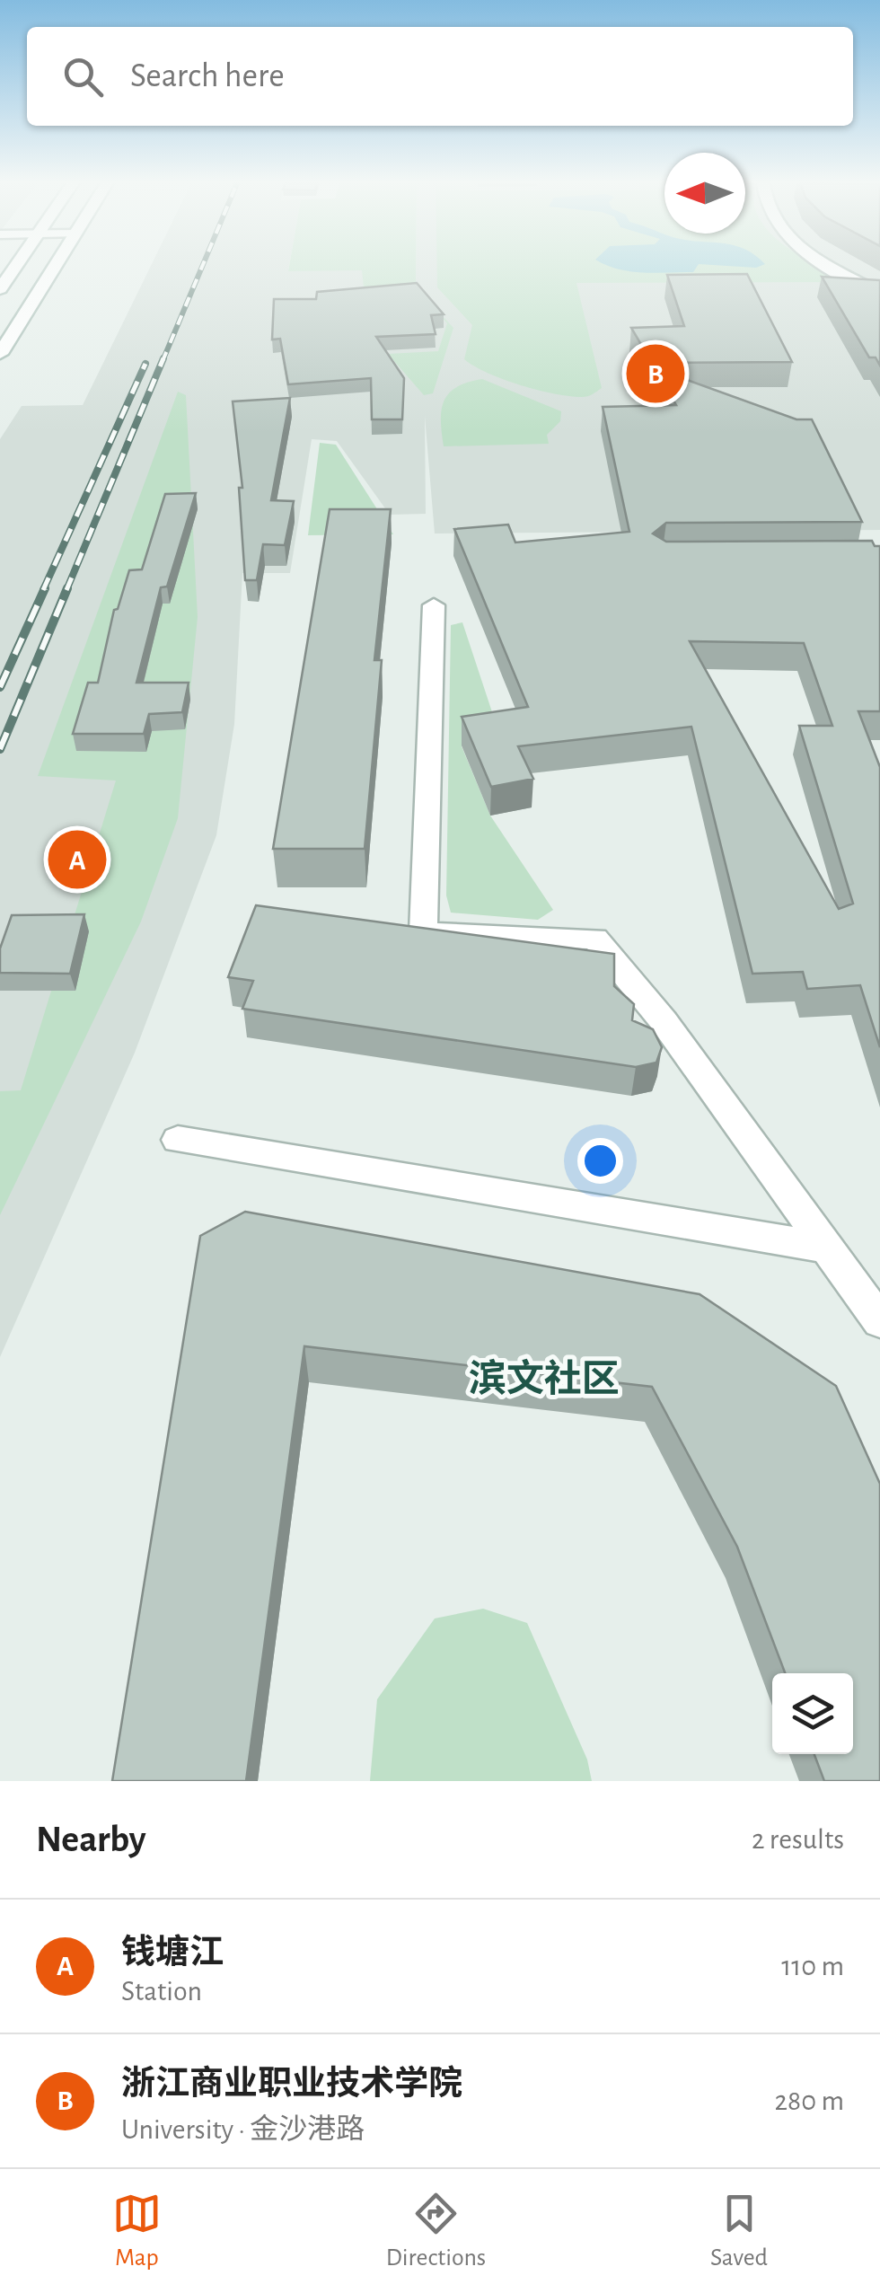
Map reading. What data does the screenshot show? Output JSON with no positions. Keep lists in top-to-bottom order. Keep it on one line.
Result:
{"districts":["滨文社区"],"north":"left","page":{"search":"Search here","pins":["B","A"],"heading":["Nearby","2 results"],"list":[{"mark":"A","name":"钱塘江","note":"Station","value":"110 m"},{"mark":"B","name":"浙江商业职业技术学院","note":"University · 金沙港路","value":"280 m"}],"nav":["Map","Directions","Saved"]}}
